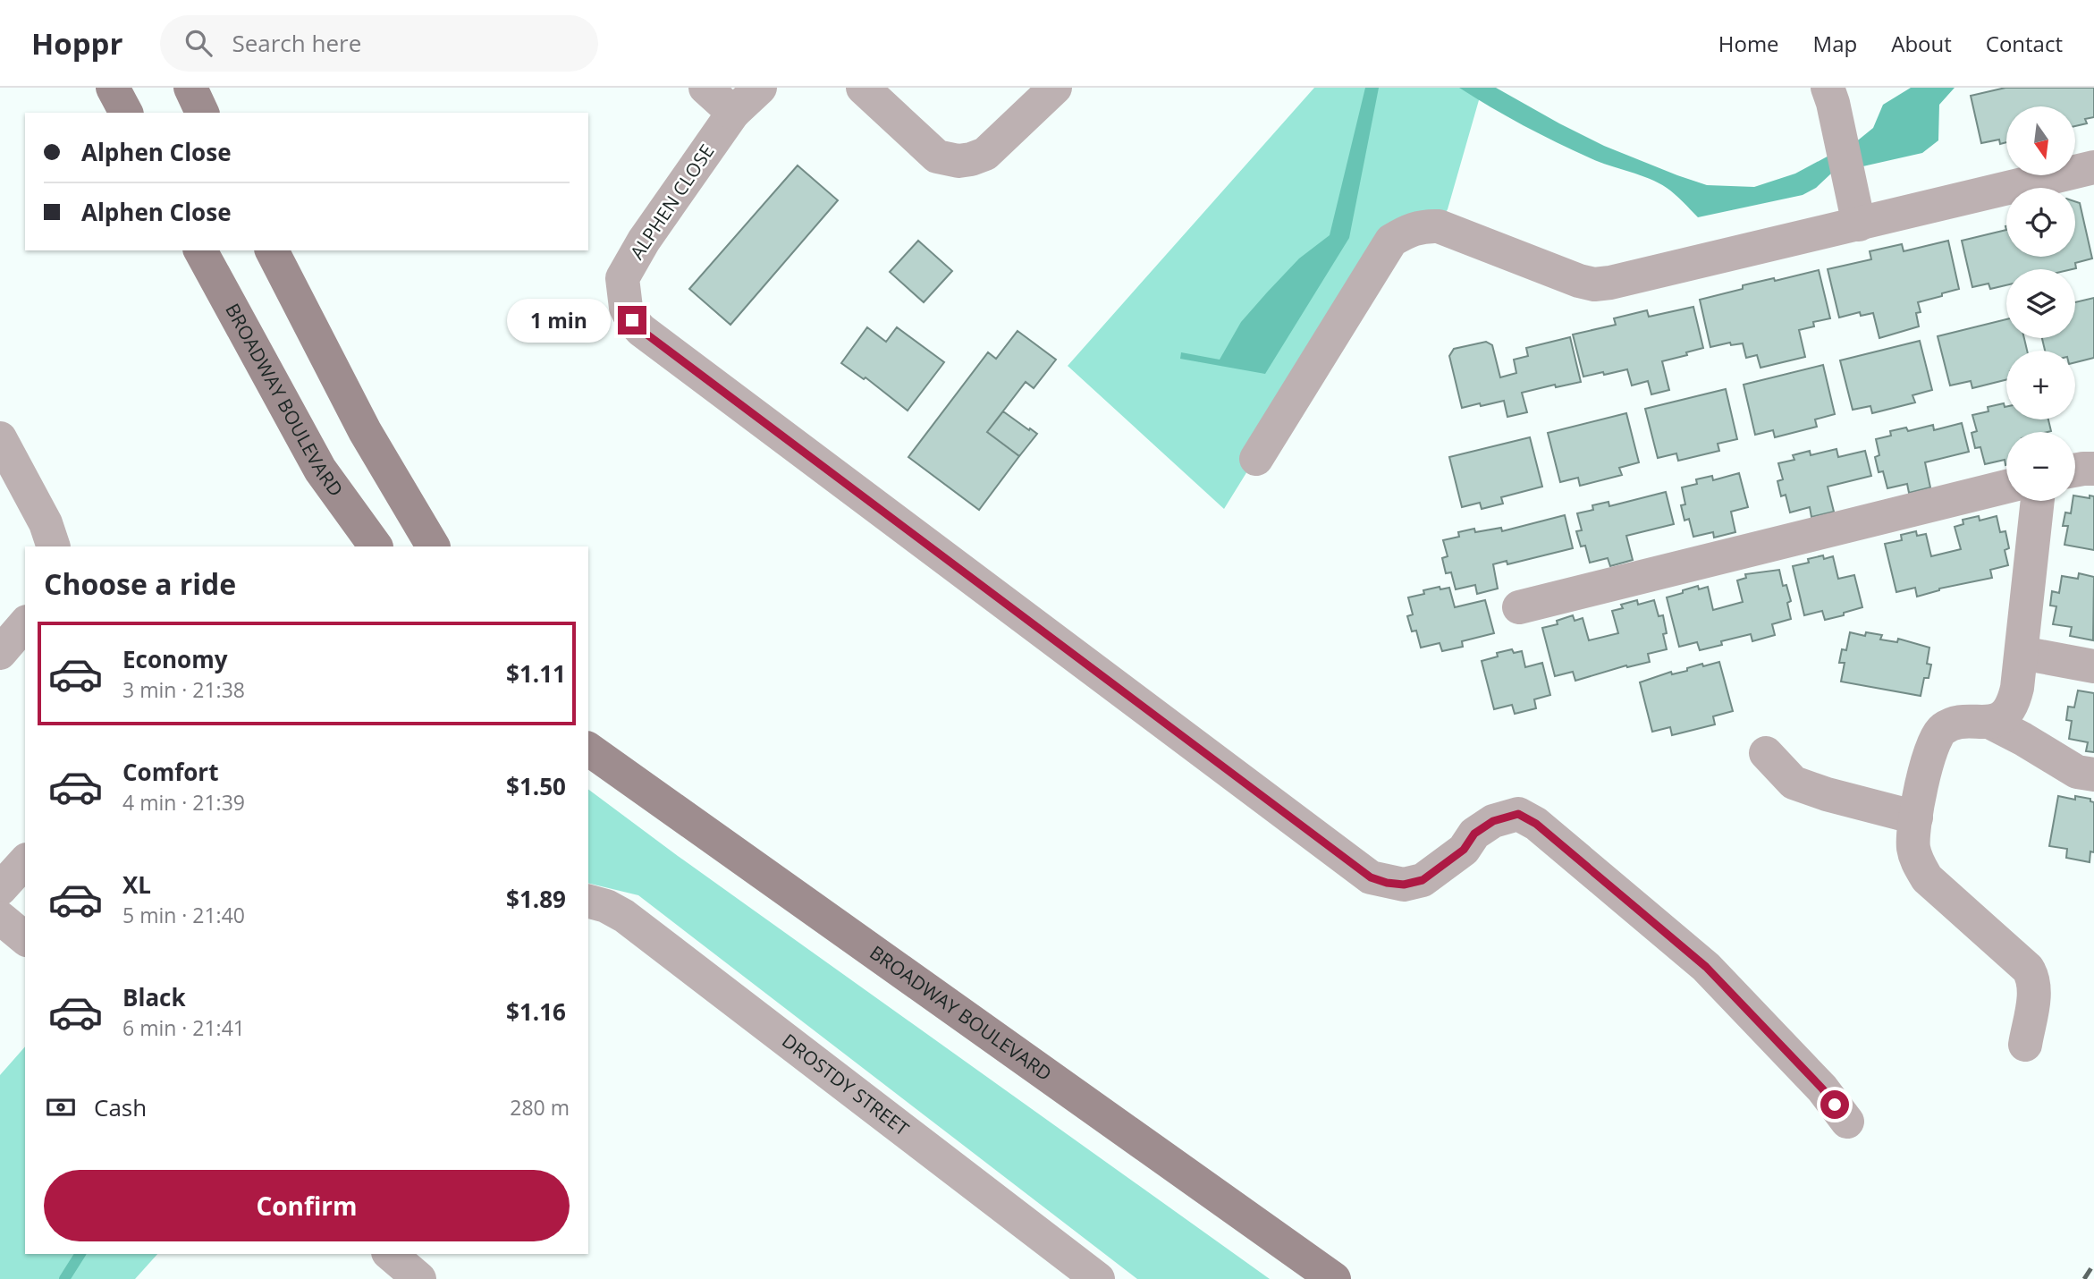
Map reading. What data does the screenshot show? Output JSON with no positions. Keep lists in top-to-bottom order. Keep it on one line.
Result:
{"streets":{"main road":["BROADWAY BOULEVARD"],"street":["ALPHEN CLOSE","DROSTDY STREET"]},"north":"bottom","page":{"header":"Hoppr","search":"Search here","nav":["Home","Map","About","Contact"],"map_buttons":["+","−"],"banner":["Alphen Close","Alphen Close"],"bubble":"1 min","heading":"Choose a ride","list":[{"name":"Economy","note":"3 min · 21:38","value":"$1.11"},{"name":"Comfort","note":"4 min · 21:39","value":"$1.50"},{"name":"XL","note":"5 min · 21:40","value":"$1.89"},{"name":"Black","note":"6 min · 21:41","value":"$1.16"}],"pay":["Cash","280 m"],"buttons":"Confirm"}}
